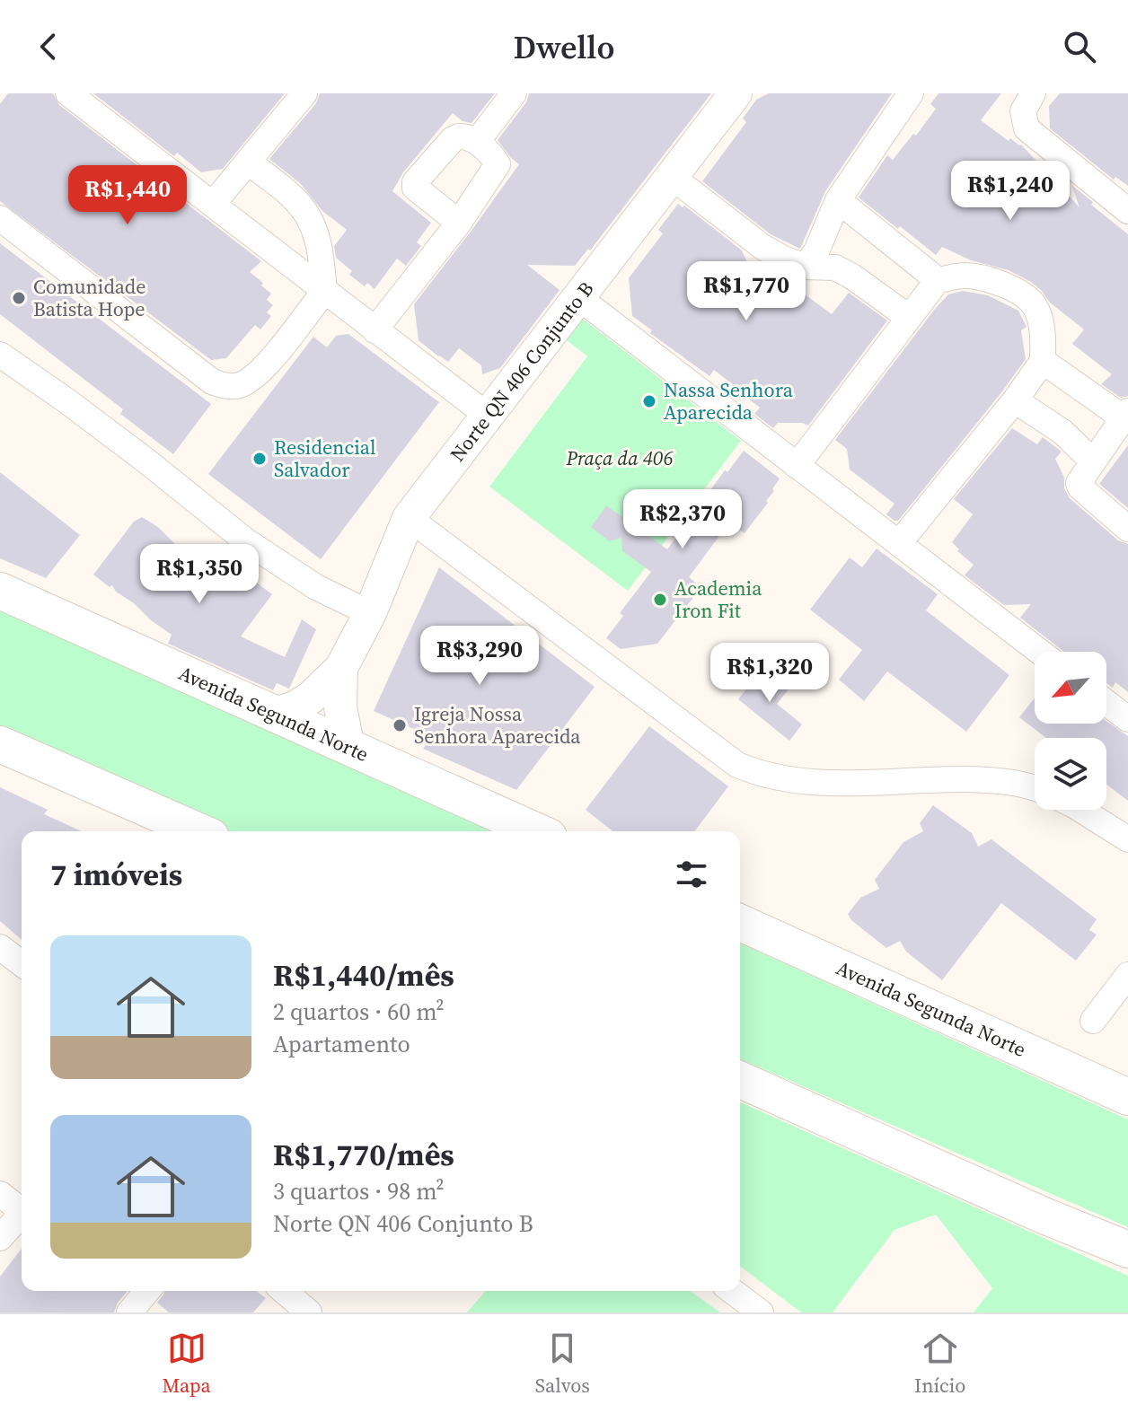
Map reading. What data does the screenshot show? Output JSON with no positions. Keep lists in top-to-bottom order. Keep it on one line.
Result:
{"streets":{"main road":["Avenida Segunda Norte"],"street":["Norte QN 406 Conjunto B"]},"crossings":[["Norte QN 406 Conjunto B","Avenida Segunda Norte"]],"parks":["Praça da 406"],"places":["Comunidade Batista Hope","Nassa Senhora Aparecida","Residencial Salvador","Academia Iron Fit","Igreja Nossa Senhora Aparecida"],"north":"bottom left","page":{"header":"Dwello","price":["R$1,240","R$1,440","R$1,770","R$2,370","R$1,350","R$3,290","R$1,320"],"heading":"7 imóveis","list":[{"name":"R$1,440/mês","note":"2 quartos · 60 m² · Apartamento"},{"name":"R$1,770/mês","note":"3 quartos · 98 m² · Norte QN 406 Conjunto B"}],"tabs":["Mapa","Salvos","Início"]}}
